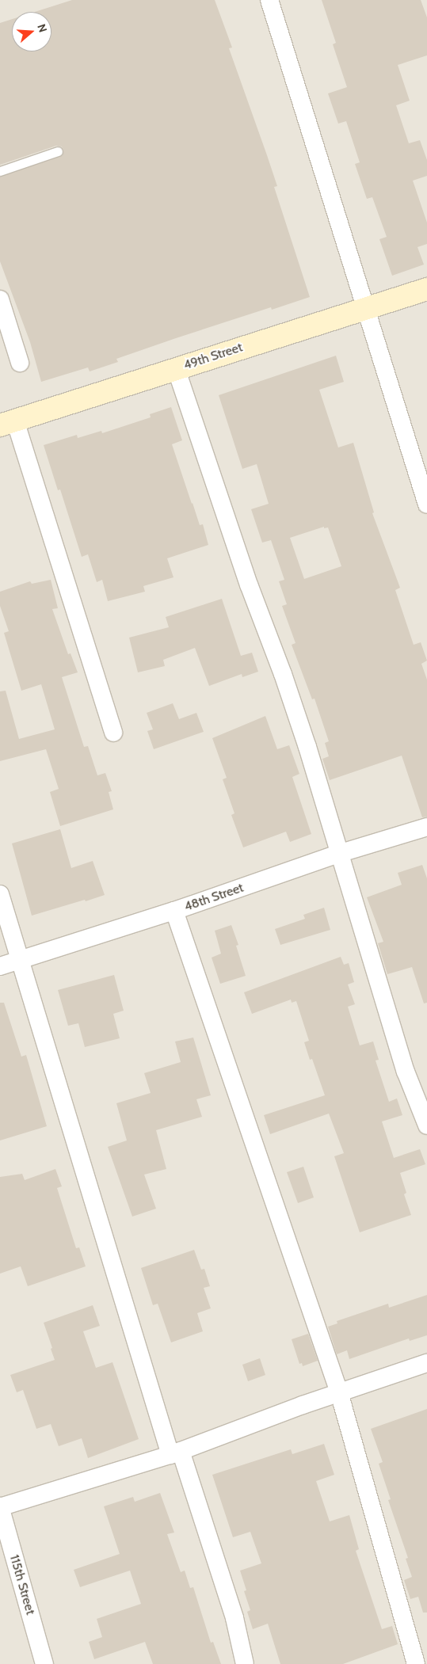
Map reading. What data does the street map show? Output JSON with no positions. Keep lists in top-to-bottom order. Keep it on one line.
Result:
{"streets":{"main road":["49th Street"],"street":["48th Street","115th Street"]},"north":"right"}
